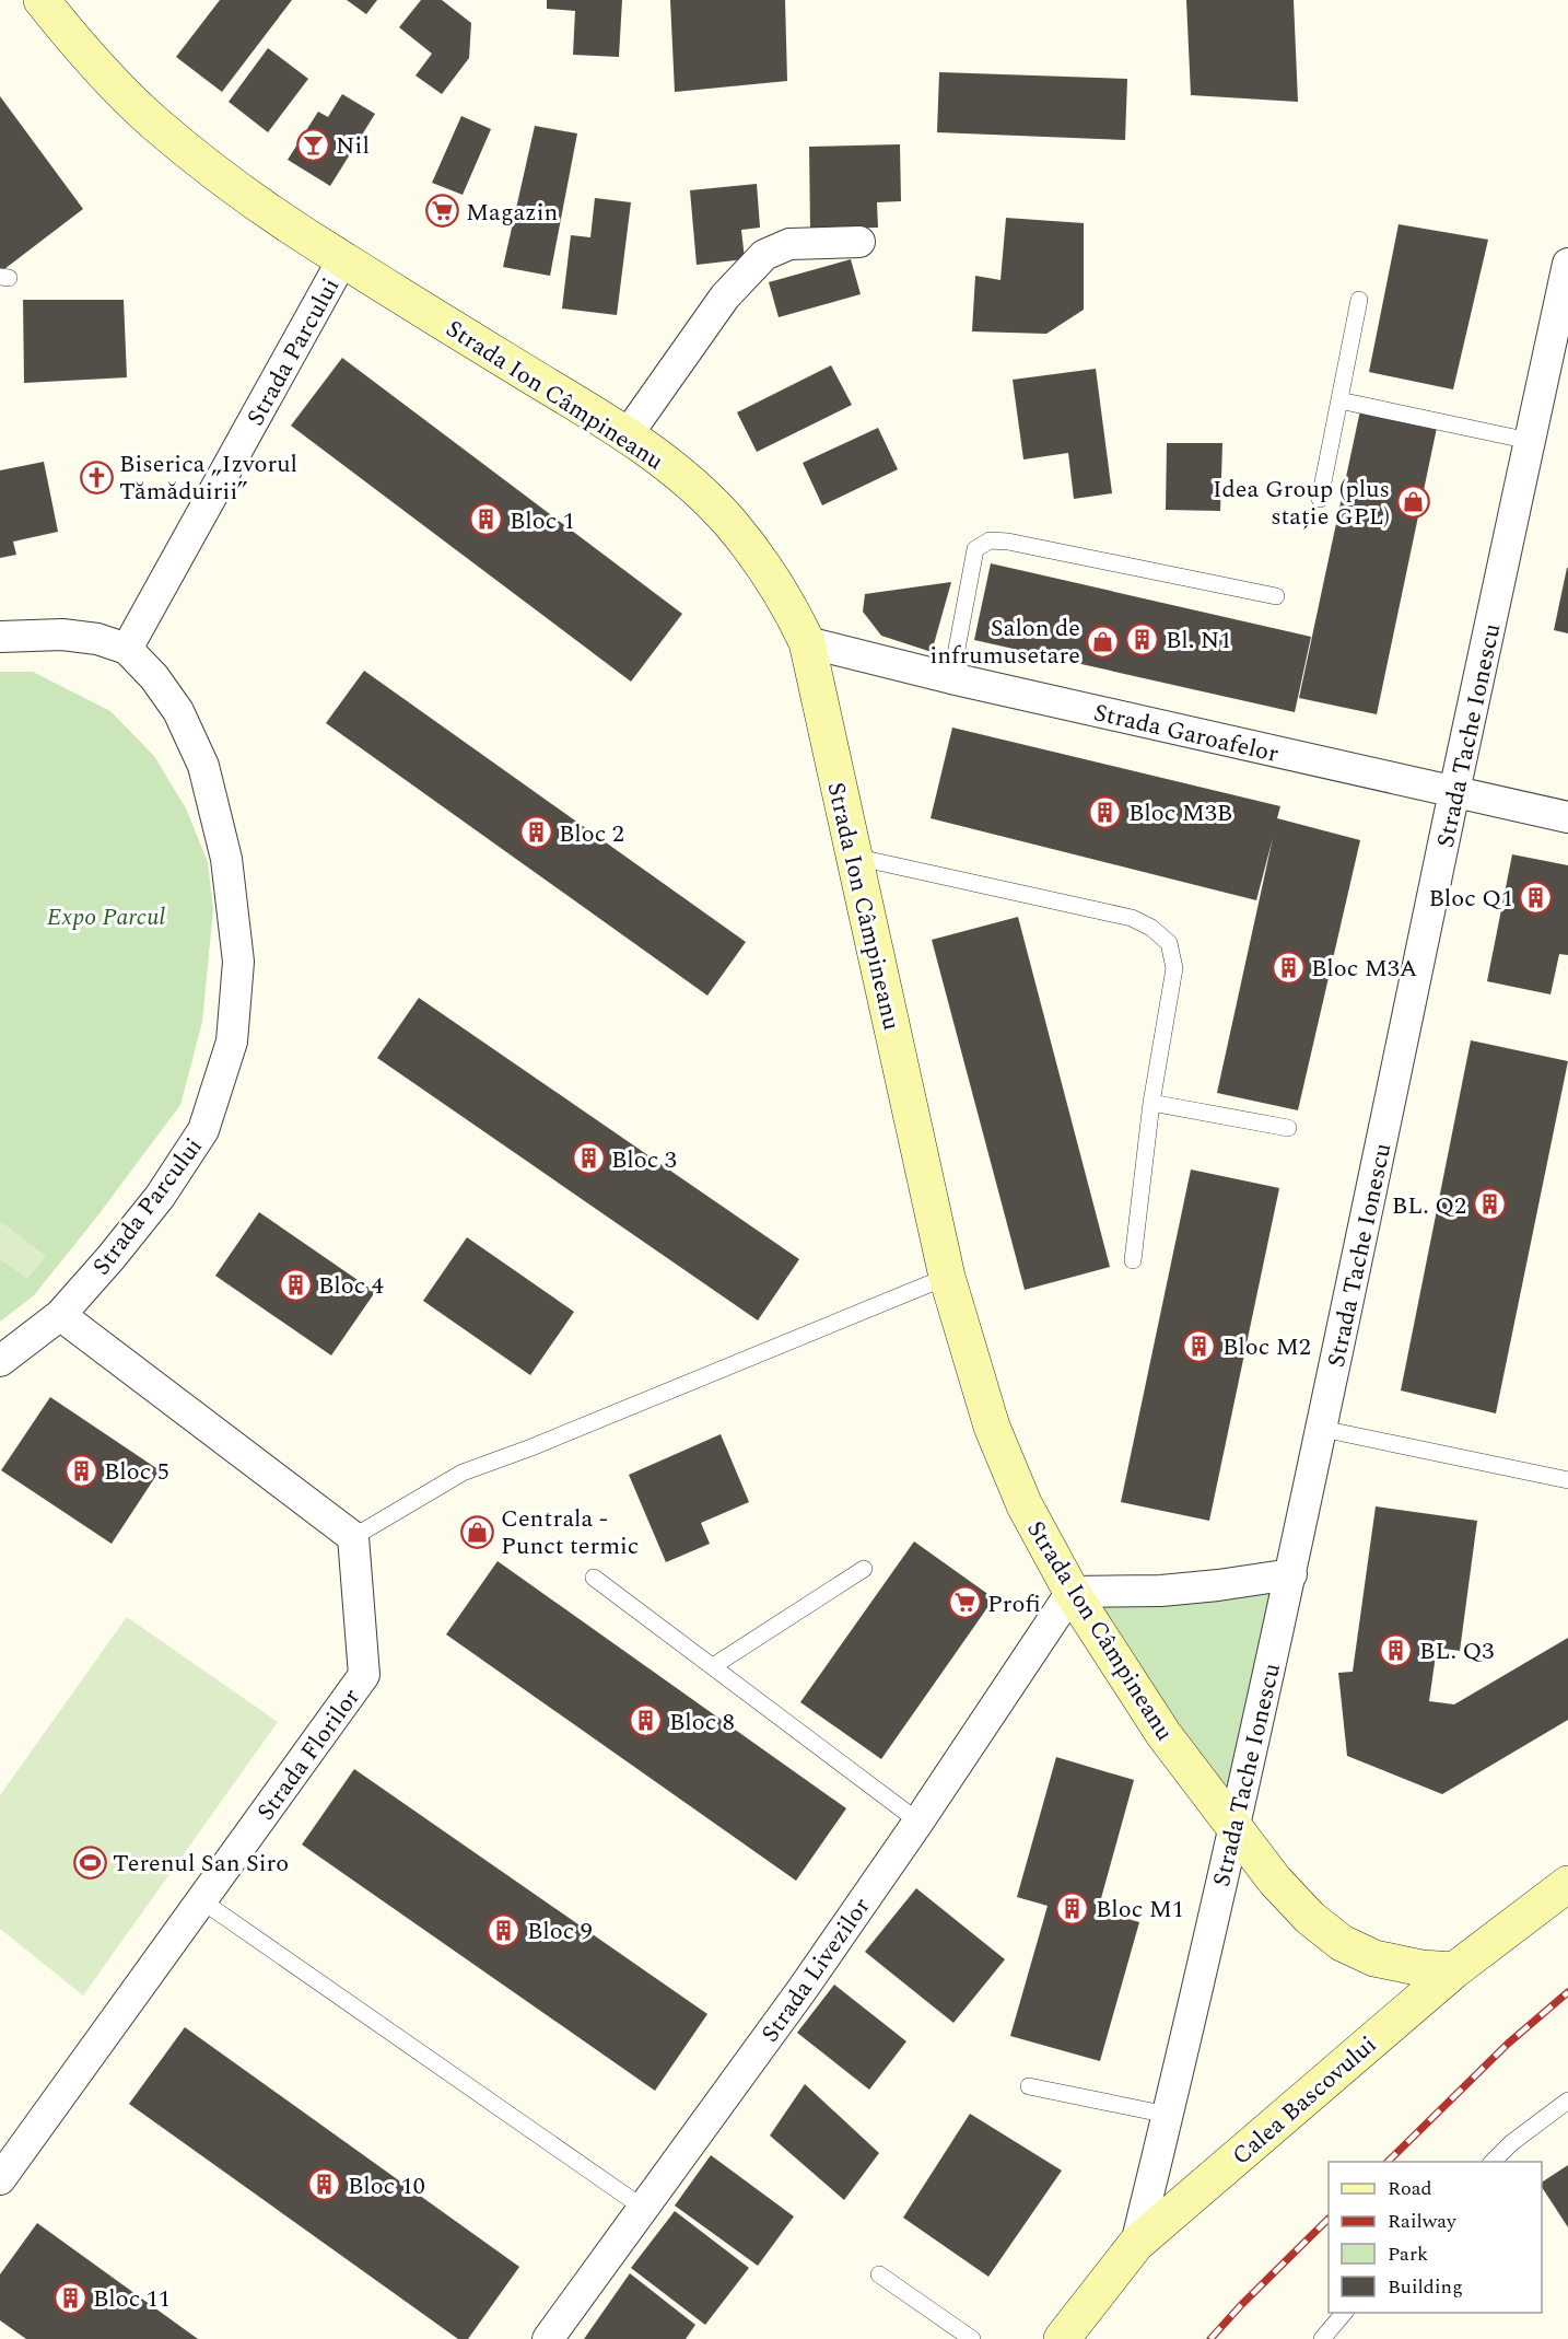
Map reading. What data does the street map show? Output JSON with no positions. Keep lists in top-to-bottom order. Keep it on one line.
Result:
{"streets":{"street":["Strada Parcului","Strada Ion Câmpineanu","Strada Garoafelor","Strada Tache Ionescu","Strada Florilor","Strada Livezilor","Calea Bascovului"]},"crossings":[["Strada Parcului","Strada Ion Câmpineanu"],["Strada Ion Câmpineanu","Strada Garoafelor"],["Strada Ion Câmpineanu","Strada Tache Ionescu"],["Strada Ion Câmpineanu","Strada Livezilor"],["Strada Ion Câmpineanu","Calea Bascovului"],["Strada Garoafelor","Strada Tache Ionescu"],["Strada Tache Ionescu","Calea Bascovului"]],"parks":["Expo Parcul"],"places":{"bar":["Nil"],"supermarket":["Magazin","Profi"],"church":["Biserica „Izvorul Tămăduirii”"],"shop":["Idea Group (plus stație GPL)","Salon de infrumusetare","Centrala - Punct termic"],"building":["Bloc 1","Bl. N1","Bloc M3B","Bloc 2","Bloc Q1","Bloc M3A","Bloc 3","BL. Q2","Bloc 4","Bloc M2","Bloc 5","BL. Q3","Bloc 8","Bloc M1","Bloc 9","Bloc 10","Bloc 11"],"sports":["Terenul San Siro"]},"legend":["Road","Railway","Park","Building"]}
